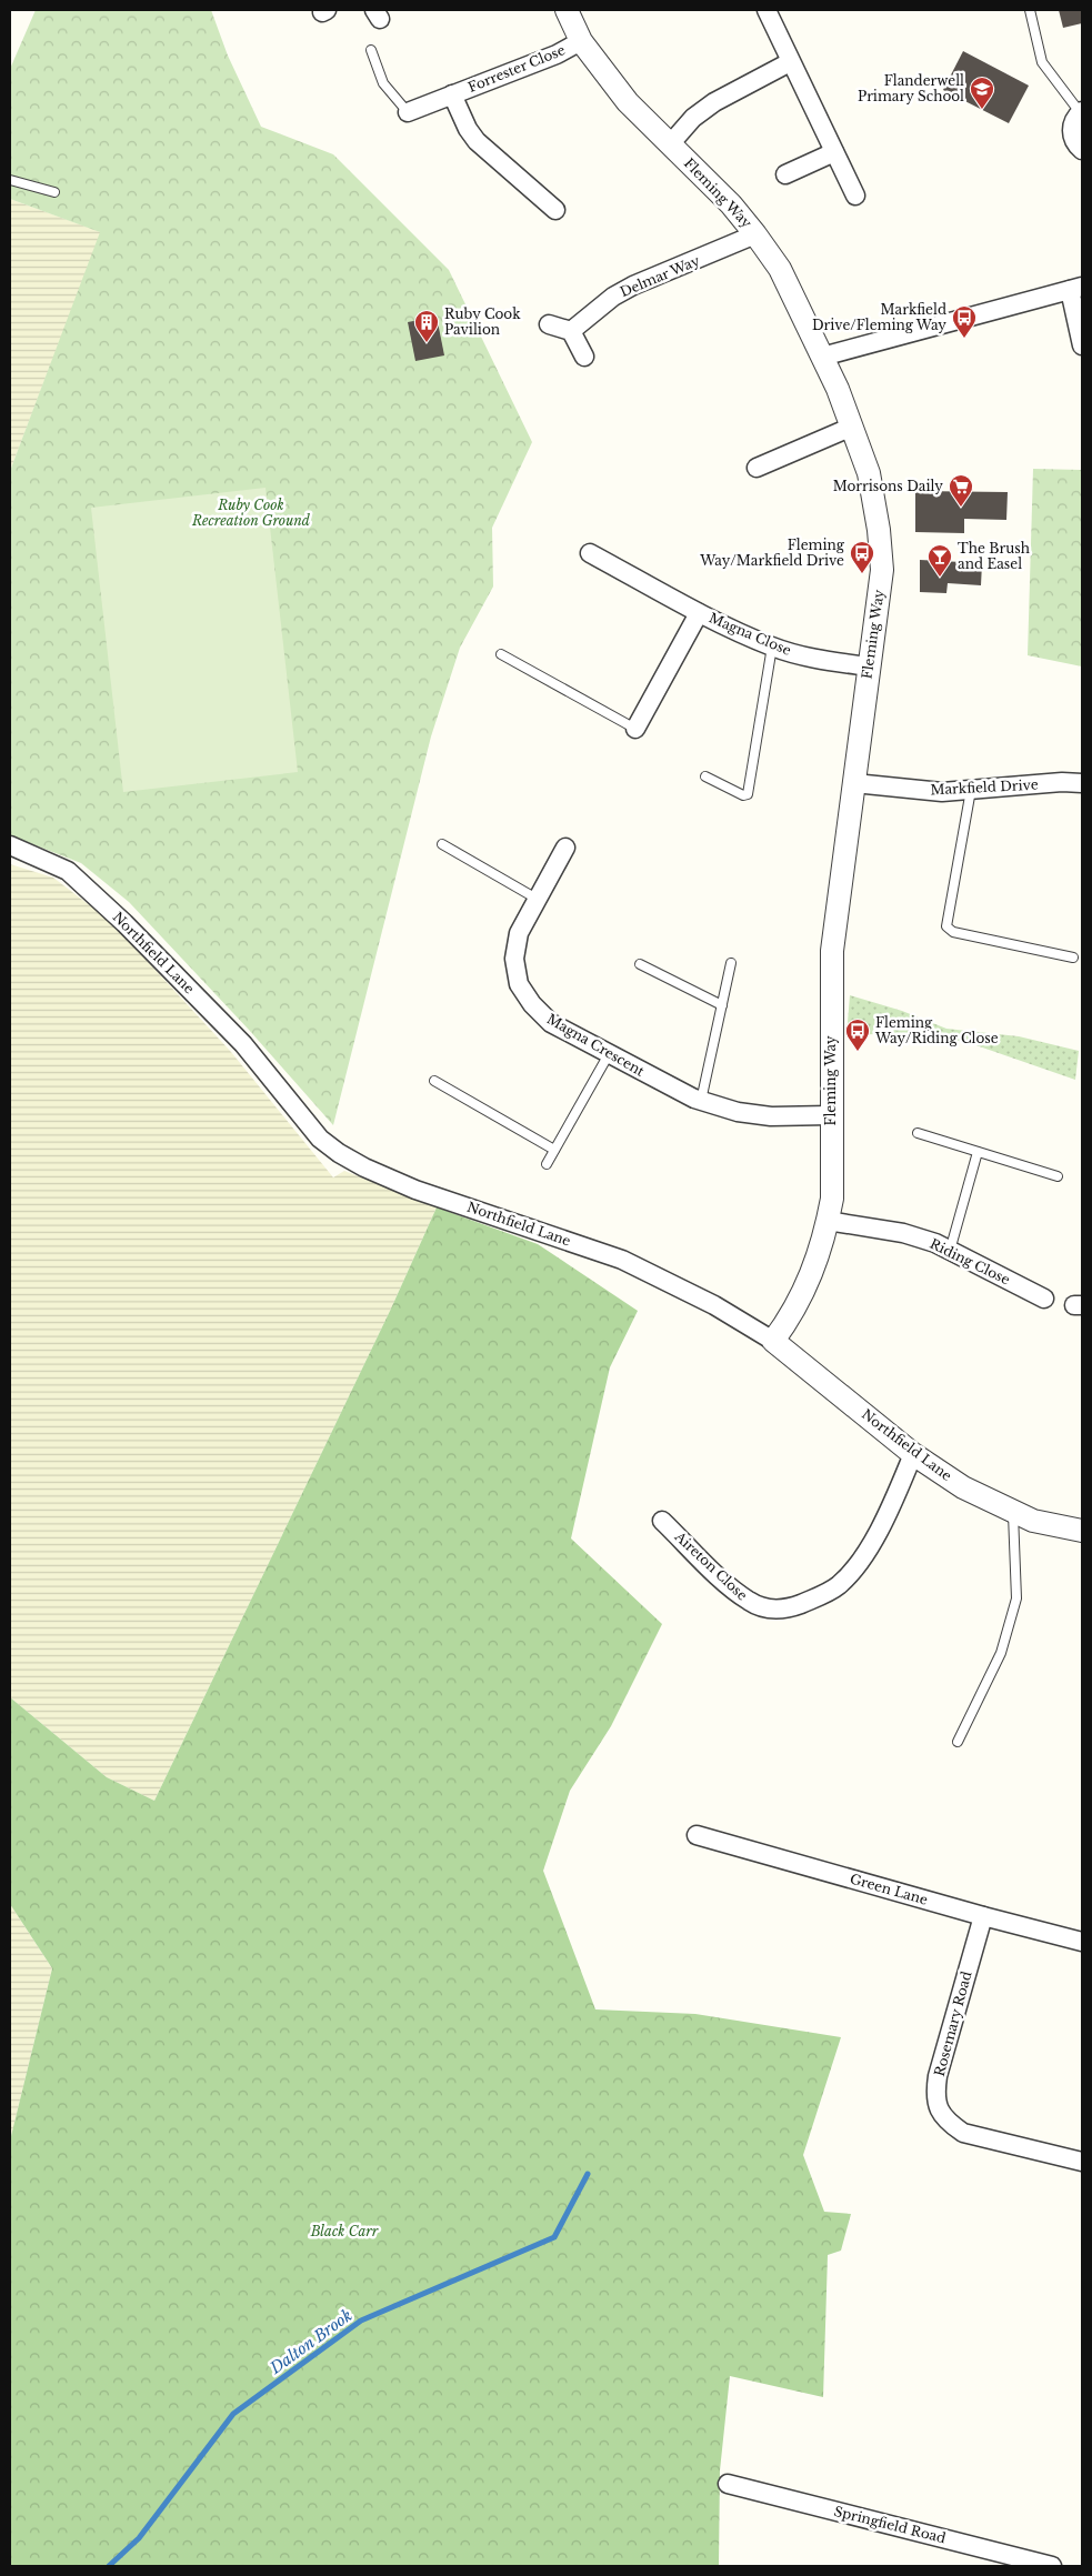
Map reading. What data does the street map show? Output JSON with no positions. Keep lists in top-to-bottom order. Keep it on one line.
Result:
{"streets":{"street":["Forrester Close","Fleming Way","Delmar Way","Magna Close","Markfield Drive","Northfield Lane","Magna Crescent","Riding Close","Aireton Close","Green Lane","Rosemary Road","Springfield Road"]},"crossings":[["Forrester Close","Fleming Way"],["Fleming Way","Delmar Way"],["Fleming Way","Magna Close"],["Fleming Way","Markfield Drive"],["Fleming Way","Northfield Lane"],["Fleming Way","Magna Crescent"],["Fleming Way","Riding Close"],["Northfield Lane","Aireton Close"],["Green Lane","Rosemary Road"]],"water":["Dalton Brook"],"parks":["Ruby Cook Recreation Ground","Black Carr"],"places":{"school or university":["Flanderwell Primary School"],"bus stop":["Markfield Drive/Fleming Way","Fleming Way/Markfield Drive","Fleming Way/Riding Close"],"building":["Ruby Cook Pavilion"],"supermarket":["Morrisons Daily"],"bar":["The Brush and Easel"]}}
